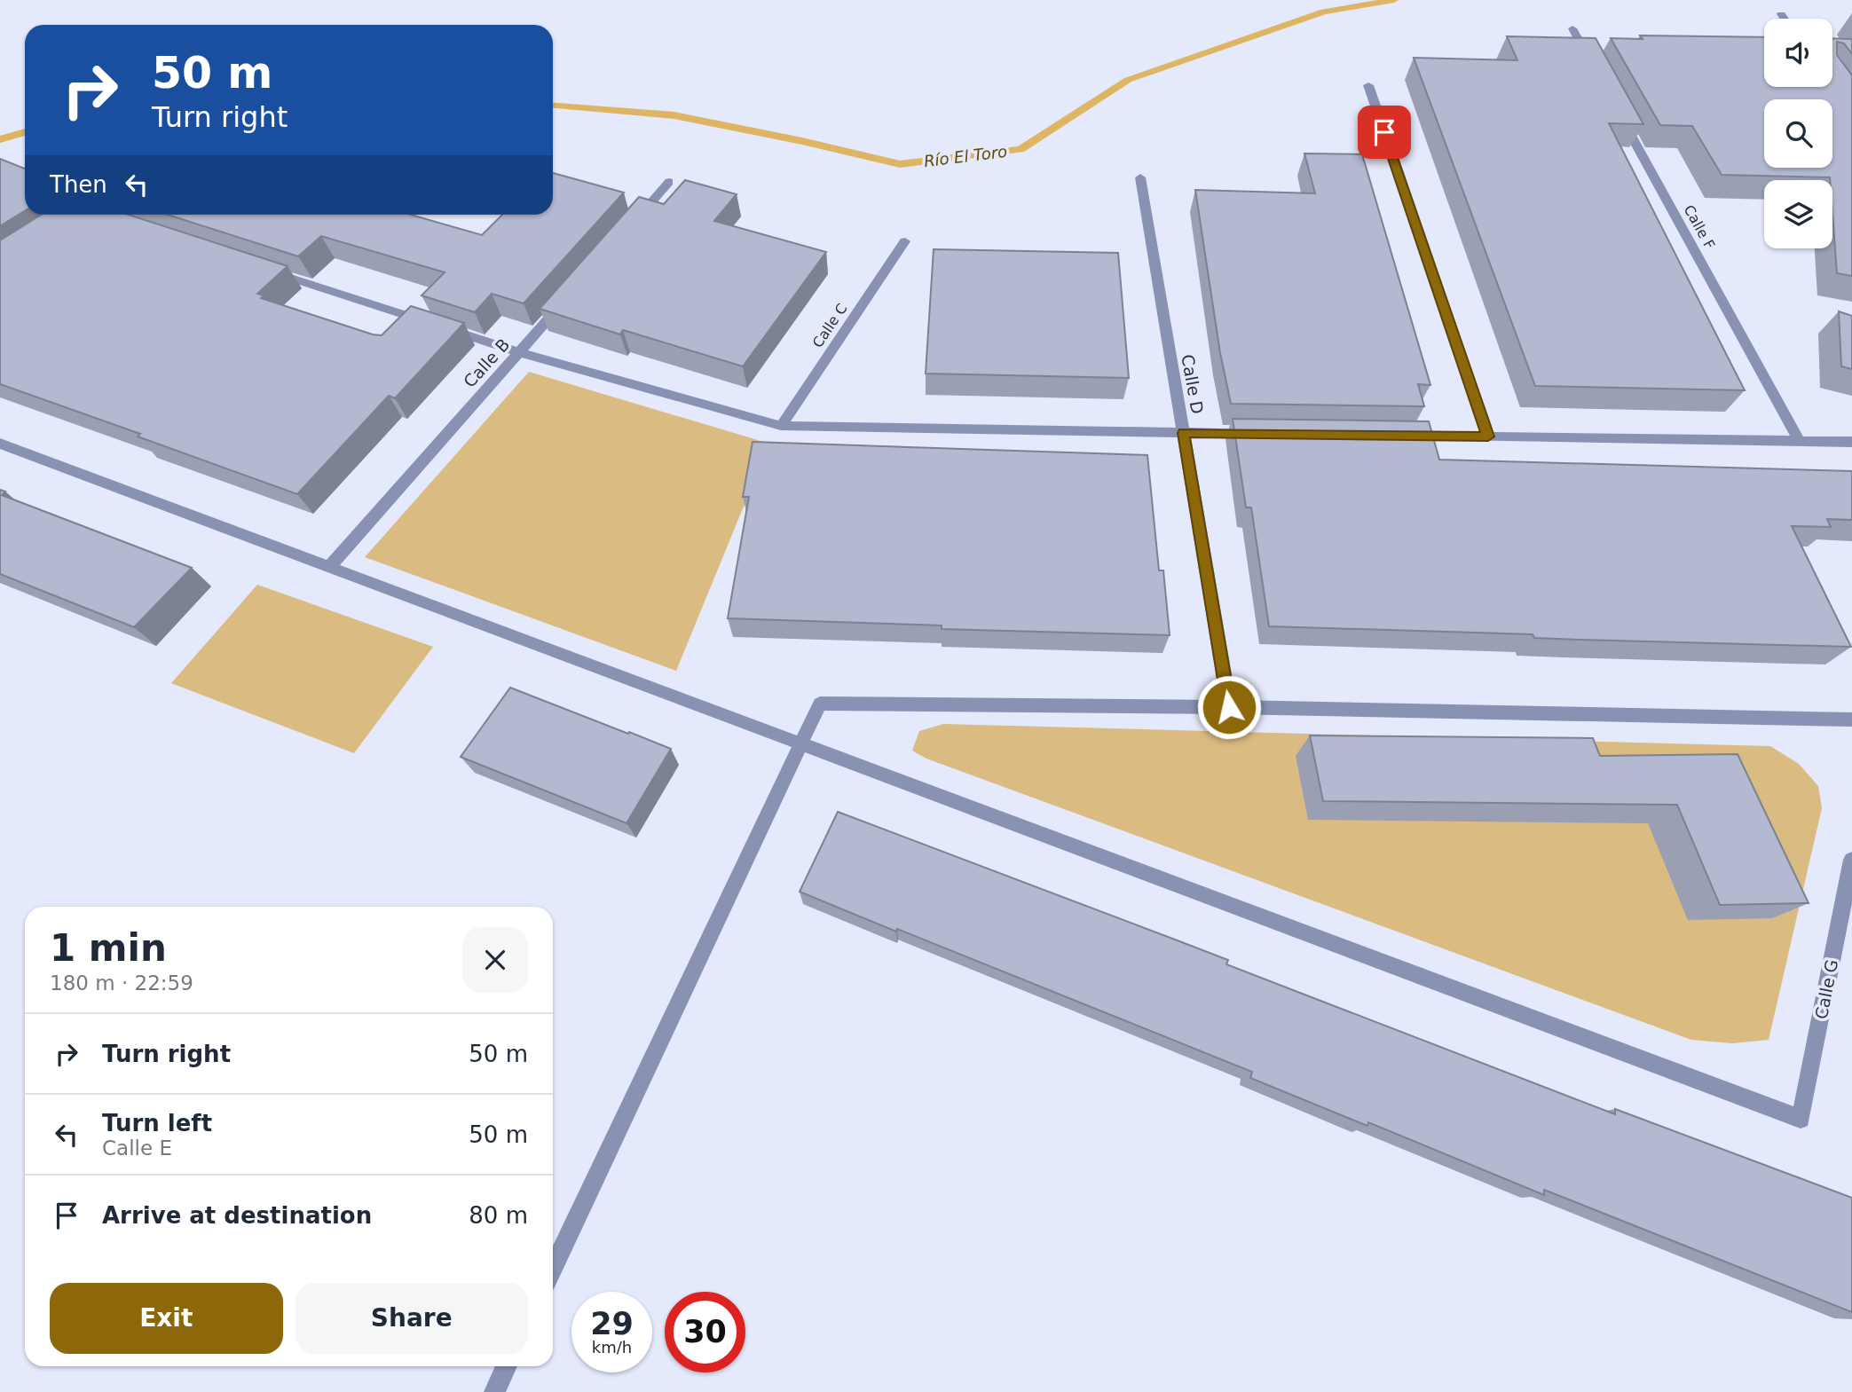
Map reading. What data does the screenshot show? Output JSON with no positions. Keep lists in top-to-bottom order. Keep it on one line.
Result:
{"streets":{"street":["Calle F","Calle C","Calle B","Calle D","Calle G"]},"water":["Río El Toro"],"page":{"turn":["50 m","Turn right"],"then":"Then","heading":["1 min","180 m · 22:59"],"list":[{"name":"Turn right","value":"50 m"},{"name":"Turn left","note":"Calle E","value":"50 m"},{"name":"Arrive at destination","value":"80 m"}],"buttons":["Exit","Share"],"speed":"29 km/h","limit":"30"}}
